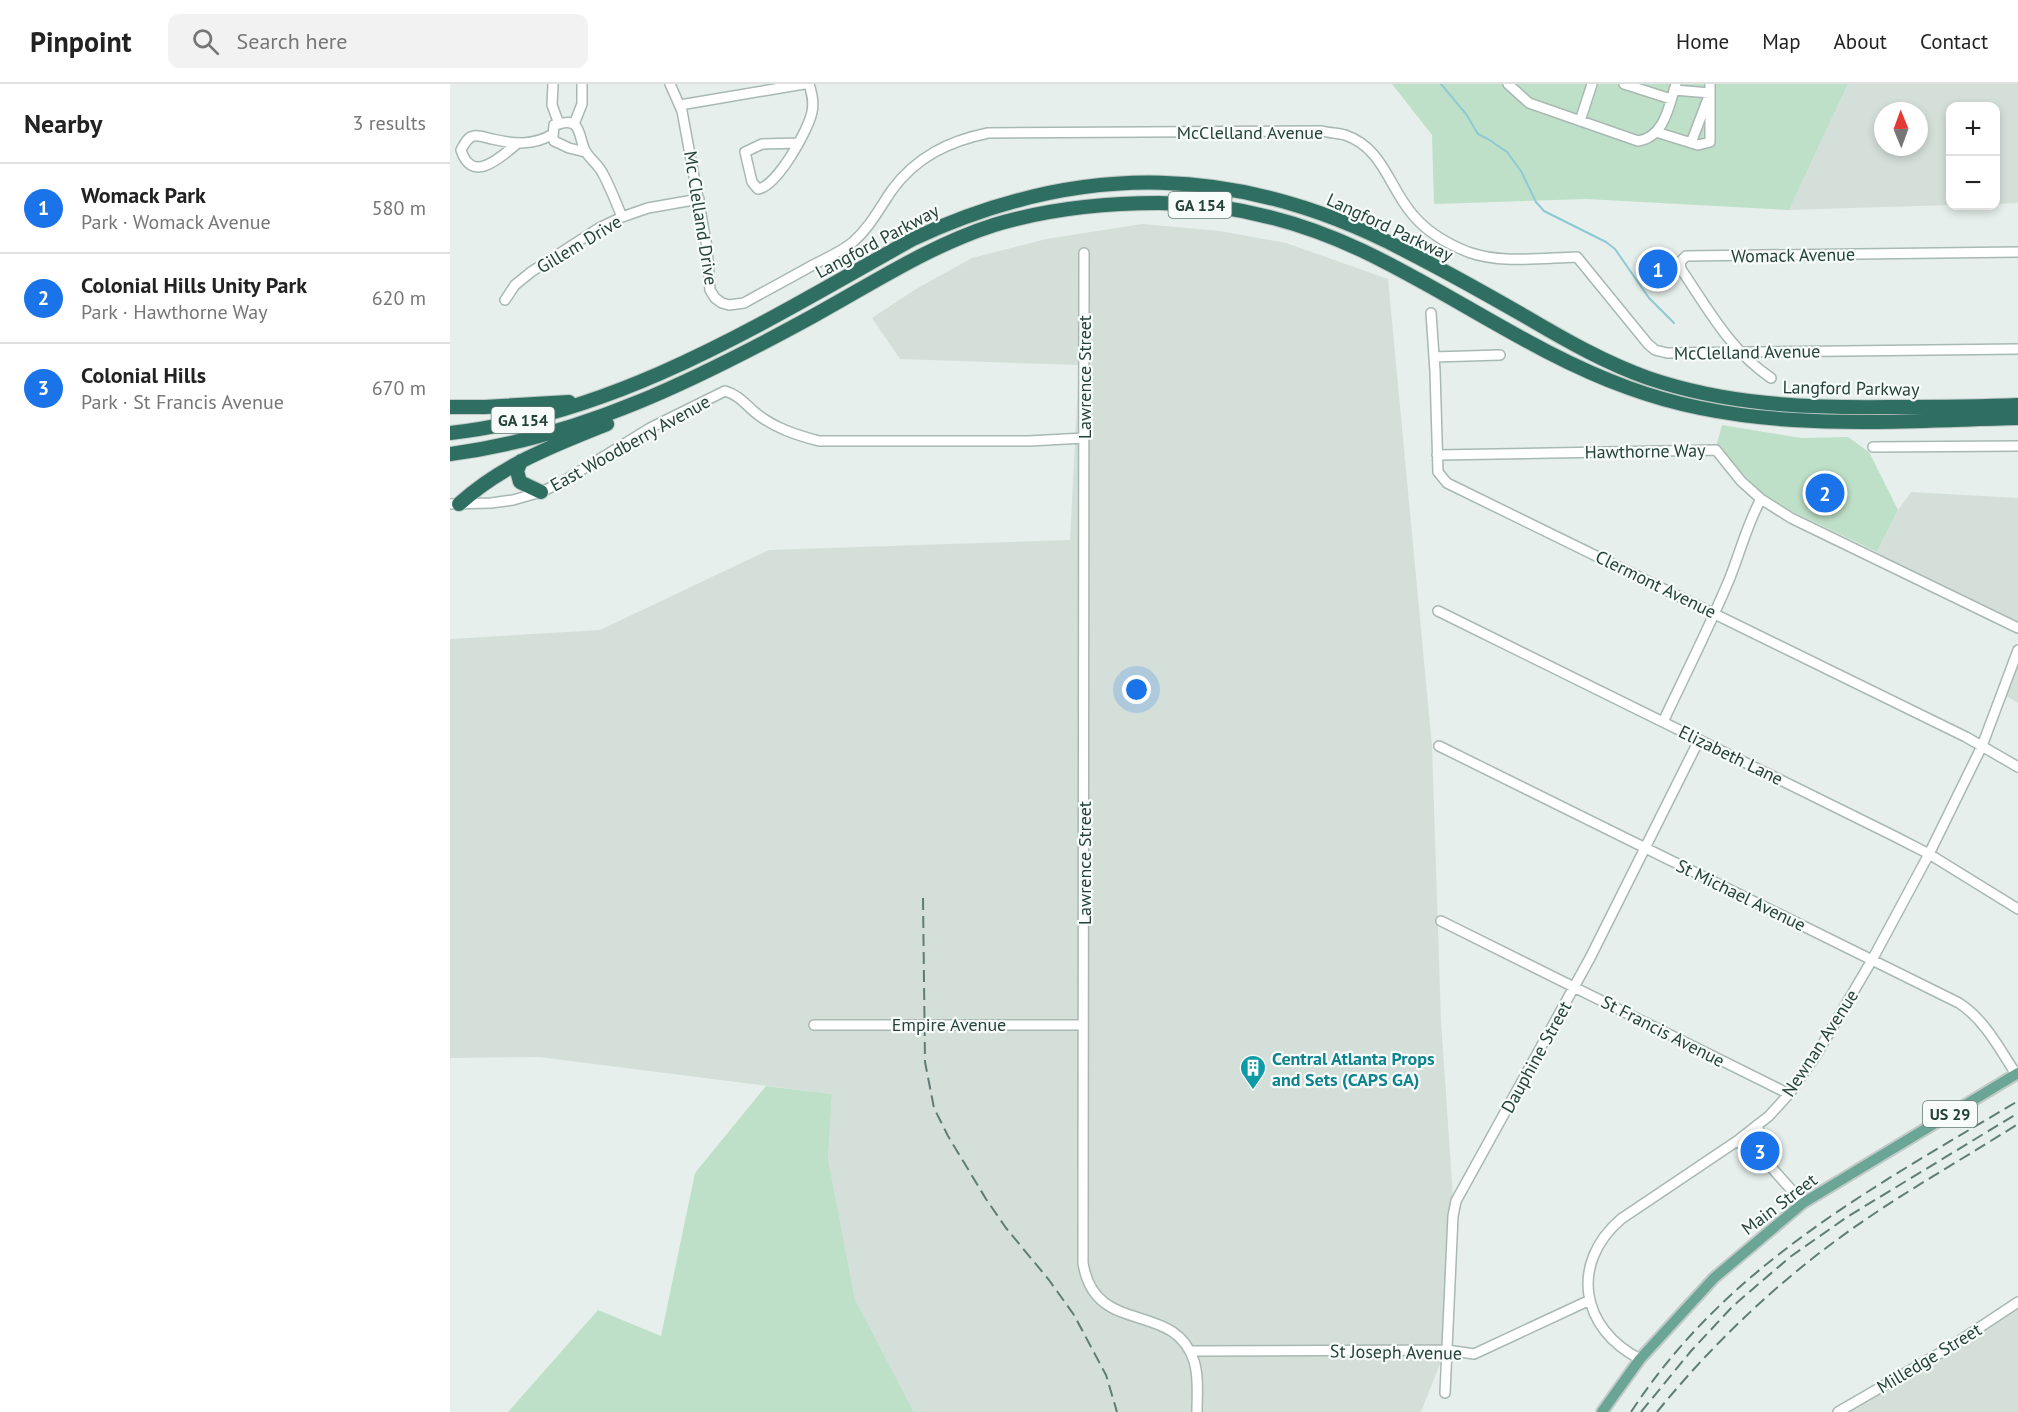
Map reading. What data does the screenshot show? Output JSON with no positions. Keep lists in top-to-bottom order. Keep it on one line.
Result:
{"streets":{"highway":["GA 154","Langford Parkway"],"main road":["US 29","Main Street"],"street":["McClelland Avenue","Mc Clelland Drive","Gillem Drive","Womack Avenue","Lawrence Street","East Woodberry Avenue","Hawthorne Way","Clermont Avenue","Elizabeth Lane","St Michael Avenue","Empire Avenue","St Francis Avenue","Newnan Avenue","Dauphine Street","St Joseph Avenue","Milledge Street"]},"crossings":[["McClelland Avenue","Mc Clelland Drive"],["McClelland Avenue","Womack Avenue"],["Mc Clelland Drive","Gillem Drive"],["Lawrence Street","East Woodberry Avenue"],["Lawrence Street","Empire Avenue"],["Lawrence Street","St Joseph Avenue"],["Hawthorne Way","Clermont Avenue"],["Clermont Avenue","Newnan Avenue"],["Elizabeth Lane","Newnan Avenue"],["Elizabeth Lane","Dauphine Street"],["St Michael Avenue","Newnan Avenue"],["St Michael Avenue","Dauphine Street"],["St Michael Avenue","Main Street"],["St Francis Avenue","Newnan Avenue"],["St Francis Avenue","Dauphine Street"],["Newnan Avenue","Main Street"],["Newnan Avenue","St Joseph Avenue"],["Dauphine Street","St Joseph Avenue"]],"places":{"building":["Central Atlanta Props and Sets (CAPS GA)"]},"north":"top","page":{"header":"Pinpoint","search":"Search here","nav":["Home","Map","About","Contact"],"heading":["Nearby","3 results"],"map_buttons":["+","−"],"list":[{"mark":"1","name":"Womack Park","note":"Park · Womack Avenue","value":"580 m"},{"mark":"2","name":"Colonial Hills Unity Park","note":"Park · Hawthorne Way","value":"620 m"},{"mark":"3","name":"Colonial Hills","note":"Park · St Francis Avenue","value":"670 m"}],"pins":["1","2","3"]}}
